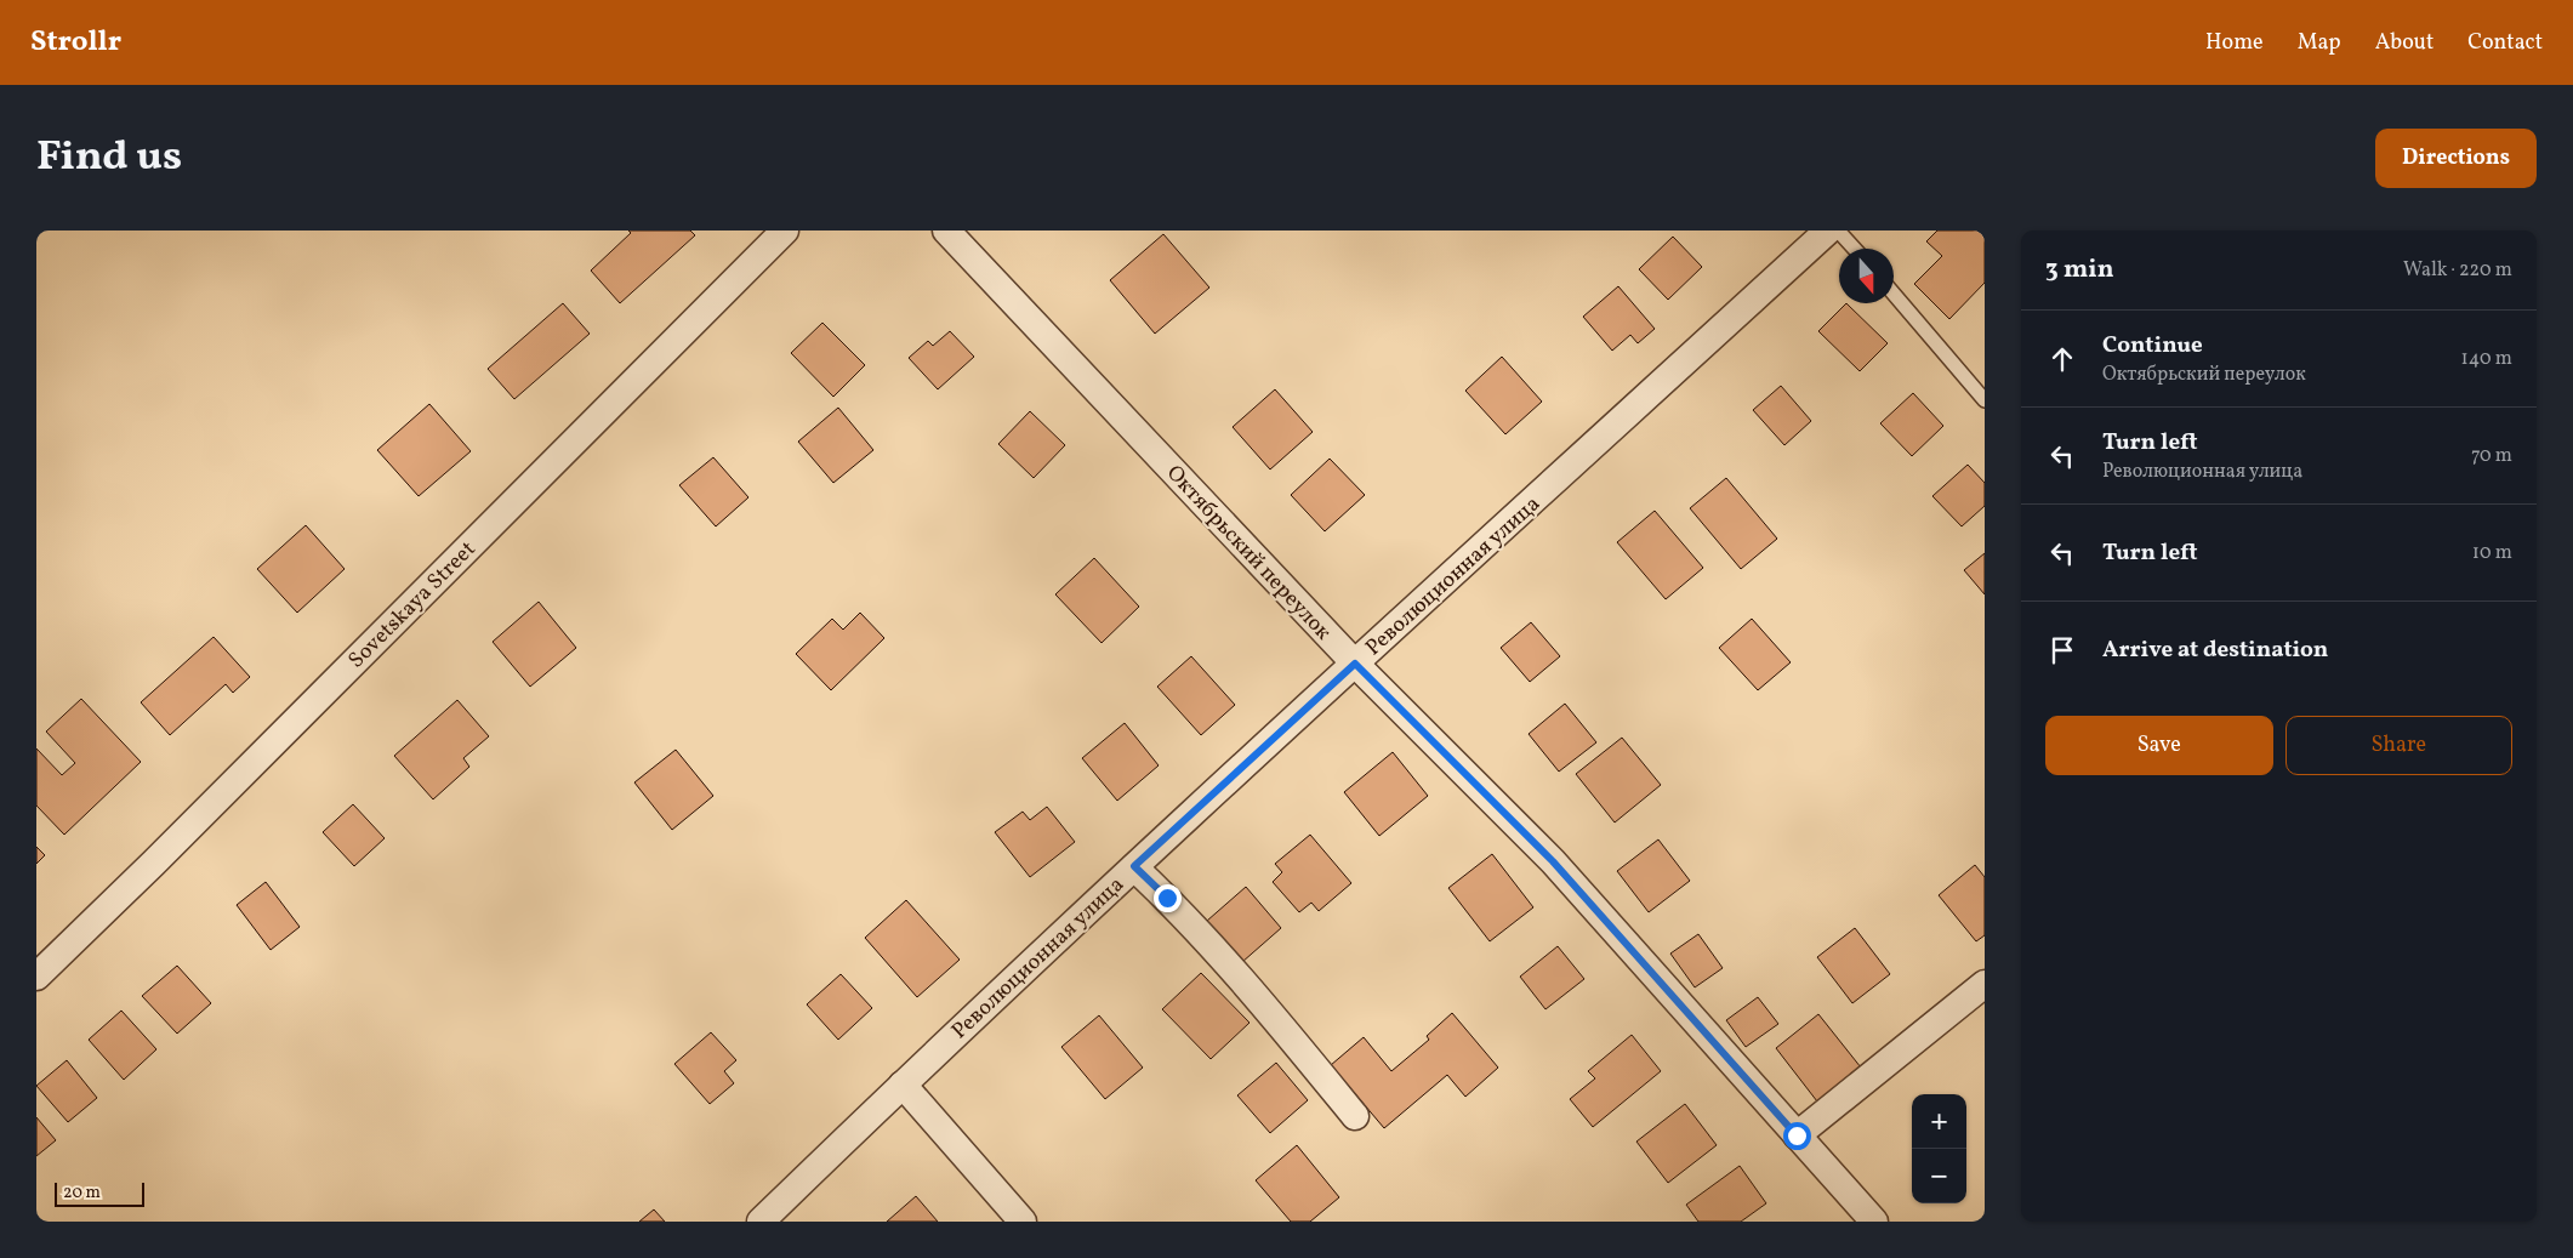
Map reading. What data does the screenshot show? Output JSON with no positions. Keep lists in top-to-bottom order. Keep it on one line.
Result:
{"streets":{"street":["Октябрьский переулок","Революционная улица","Sovetskaya Street"]},"crossings":[["Октябрьский переулок","Революционная улица"]],"scale_bar":"20 m","north":"bottom","page":{"header":"Strollr","nav":["Home","Map","About","Contact"],"title":"Find us","buttons":["Directions",["Save","Share"]],"heading":["3 min","Walk · 220 m"],"list":[["Continue","Октябрьский переулок","140 m"],["Turn left","Революционная улица","70 m"],["Turn left","10 m"],"Arrive at destination"],"map_buttons":["+","−"],"scale":"20 m"}}
